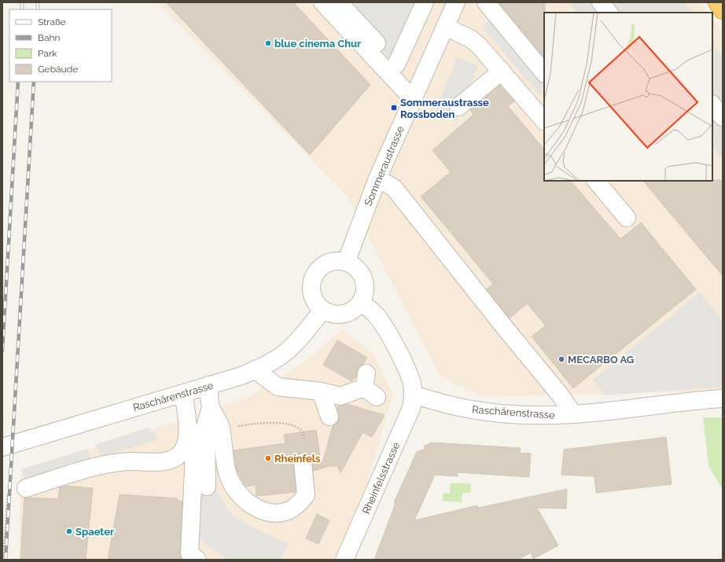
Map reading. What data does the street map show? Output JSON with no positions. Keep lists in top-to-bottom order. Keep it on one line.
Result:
{"streets":{"street":["Sommeraustrasse","Raschärenstrasse","Rheinfelsstrasse"]},"crossings":[["Sommeraustrasse","Raschärenstrasse"],["Raschärenstrasse","Rheinfelsstrasse"]],"places":{"other":["blue cinema Chur","MECARBO AG","Rheinfels","Spaeter"],"transit":["Sommeraustrasse Rossboden"]},"legend":["Straße","Bahn","Park","Gebäude"]}
